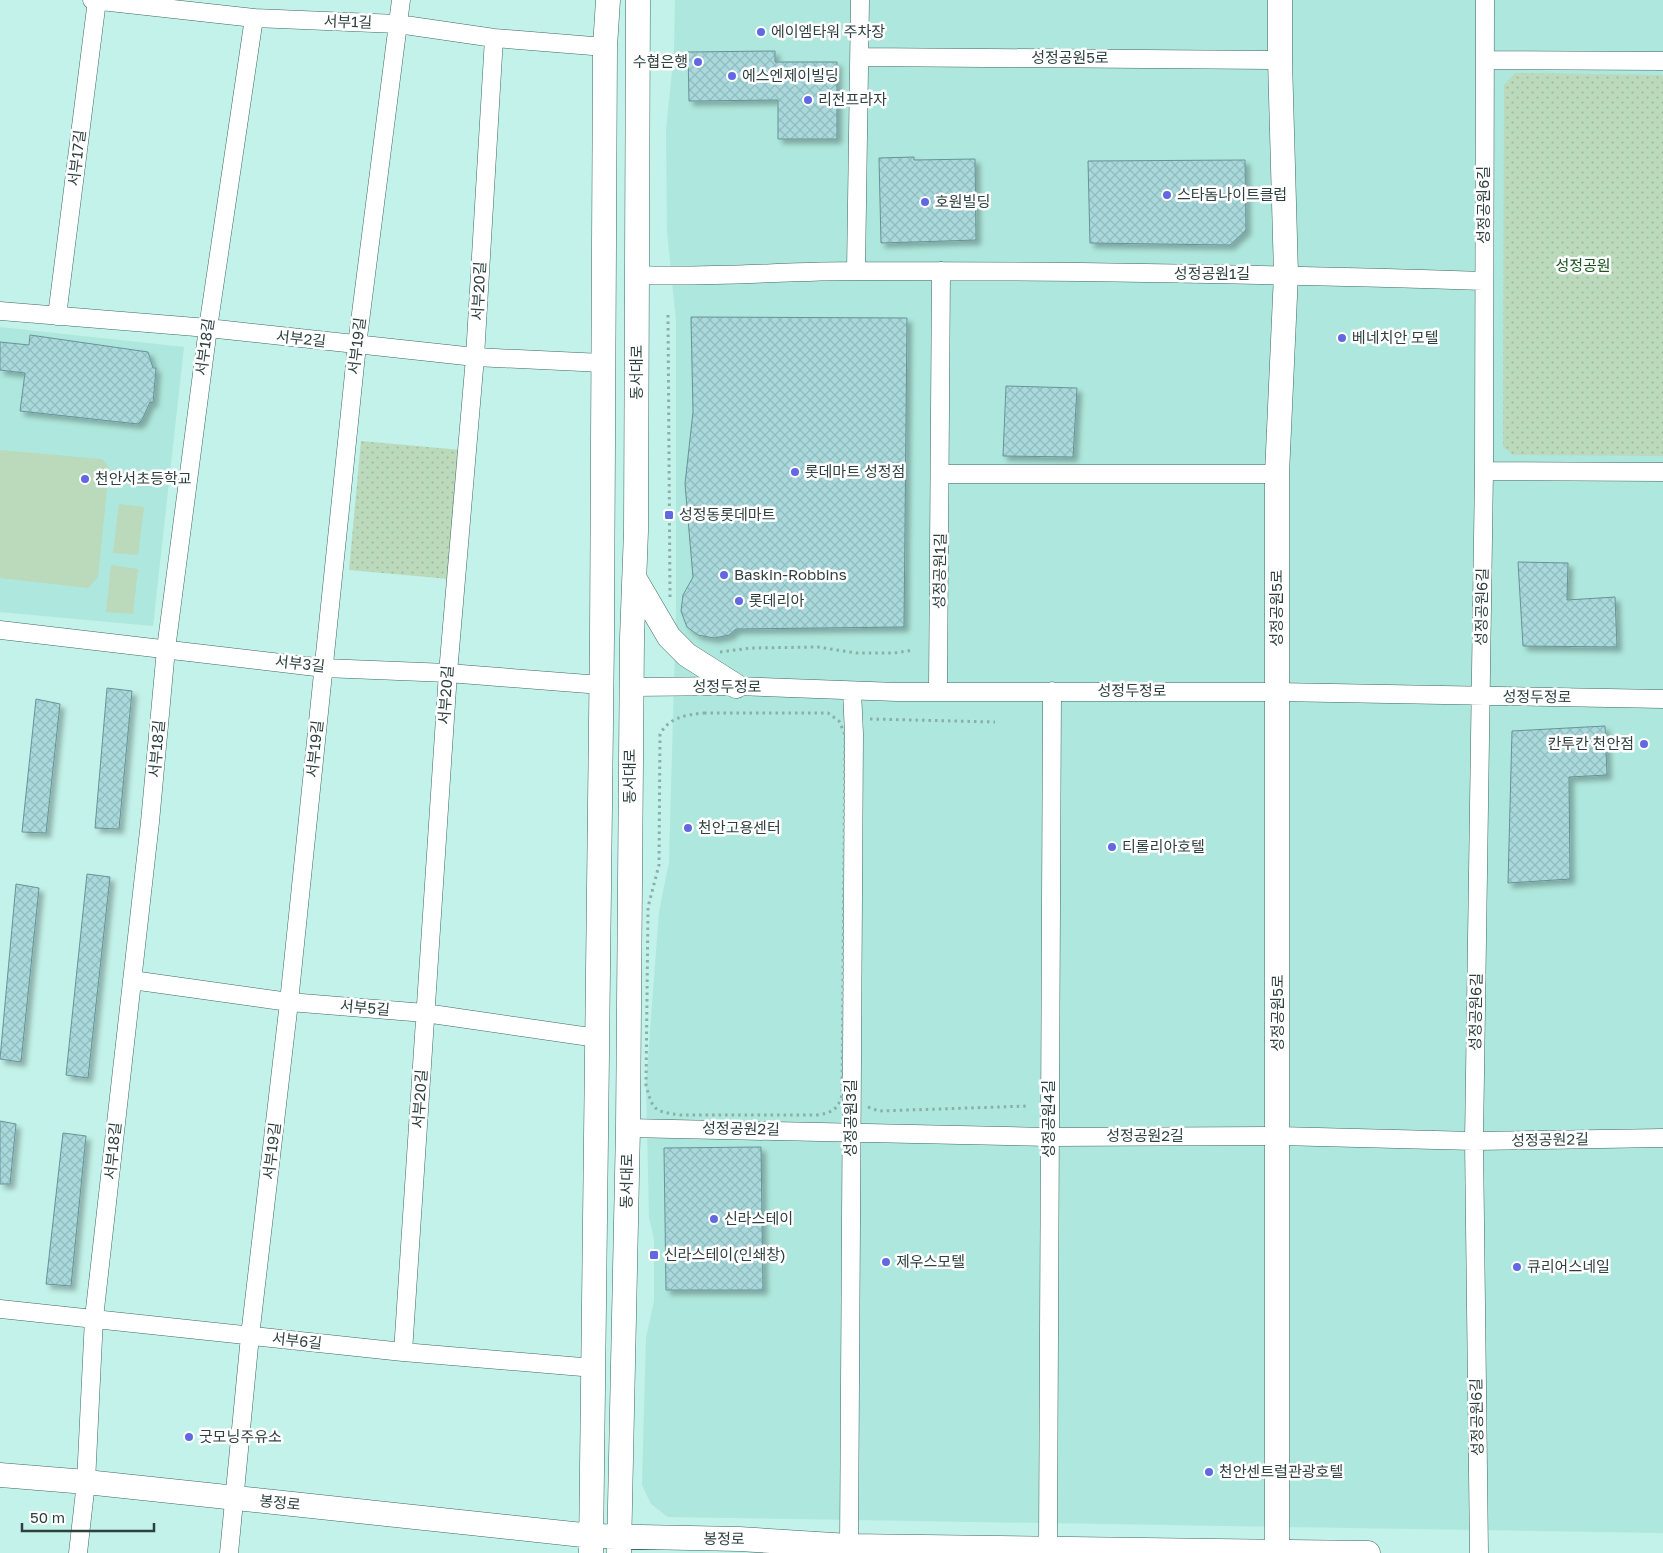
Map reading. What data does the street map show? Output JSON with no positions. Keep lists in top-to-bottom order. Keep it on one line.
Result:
{"streets":{"main road":["성정공원5로","동서대로","성정두정로","봉정로"],"street":["서부1길","서부17길","성정공원6길","성정공원1길","서부20길","서부2길","서부19길","서부18길","서부3길","서부5길","성정공원3길","성정공원4길","성정공원2길","서부6길"]},"crossings":[["서부1길","서부17길"],["서부1길","서부20길"],["서부1길","서부19길"],["서부1길","서부18길"],["서부1길","동서대로"],["성정공원5로","성정공원1길"],["성정공원5로","성정두정로"],["성정공원5로","성정공원2길"],["성정공원5로","봉정로"],["서부17길","서부2길"],["성정공원6길","성정공원1길"],["성정공원6길","성정두정로"],["성정공원6길","성정공원2길"],["성정공원1길","동서대로"],["성정공원1길","성정두정로"],["서부20길","서부2길"],["서부20길","서부3길"],["서부20길","서부5길"],["서부20길","서부6길"],["서부2길","서부19길"],["서부2길","서부18길"],["서부2길","동서대로"],["서부19길","서부3길"],["서부19길","서부5길"],["서부19길","서부6길"],["서부19길","봉정로"],["서부18길","서부3길"],["서부18길","서부5길"],["서부18길","서부6길"],["서부18길","봉정로"],["동서대로","서부3길"],["동서대로","성정두정로"],["동서대로","서부5길"],["동서대로","성정공원2길"],["동서대로","서부6길"],["동서대로","봉정로"],["서부3길","성정두정로"],["성정두정로","성정공원3길"],["성정두정로","성정공원4길"],["성정공원3길","성정공원2길"],["성정공원3길","봉정로"],["성정공원4길","성정공원2길"],["성정공원4길","봉정로"]],"parks":["성정공원"],"places":{"other":["에이엠타워 주차장","수협은행","에스엔제이빌딩","리전프라자","스타돔나이트클럽","호원빌딩","베네치안 모텔","롯데마트 성정점","천안서초등학교","Baskin-Robbins","롯데리아","칸투칸 천안점","천안고용센터","티롤리아호텔","신라스테이","제우스모텔","큐리어스네일","굿모닝주유소","천안센트럴관광호텔"],"transit":["성정동롯데마트","신라스테이(인쇄창)"]},"scale_bar":"50 m"}
